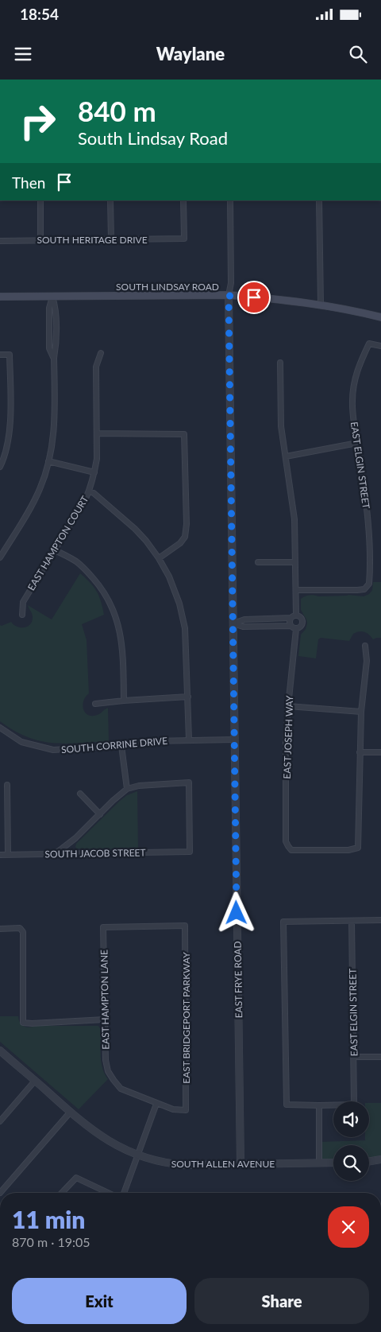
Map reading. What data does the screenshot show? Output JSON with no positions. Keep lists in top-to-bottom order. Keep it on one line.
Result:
{"streets":{"main road":["SOUTH LINDSAY ROAD"],"street":["SOUTH HERITAGE DRIVE","EAST ELGIN STREET","EAST HAMPTON COURT","EAST JOSEPH WAY","SOUTH CORRINE DRIVE","SOUTH JACOB STREET","EAST FRYE ROAD","EAST HAMPTON LANE","EAST BRIDGEPORT PARKWAY","SOUTH ALLEN AVENUE"]},"crossings":[["SOUTH LINDSAY ROAD","EAST FRYE ROAD"],["EAST ELGIN STREET","EAST JOSEPH WAY"],["SOUTH CORRINE DRIVE","EAST FRYE ROAD"],["EAST FRYE ROAD","SOUTH ALLEN AVENUE"],["EAST HAMPTON LANE","EAST BRIDGEPORT PARKWAY"]],"page":{"status":"18:54","header":"Waylane","turn":["840 m","South Lindsay Road"],"then":"Then","heading":["11 min","870 m · 19:05"],"buttons":["Exit","Share"]}}
